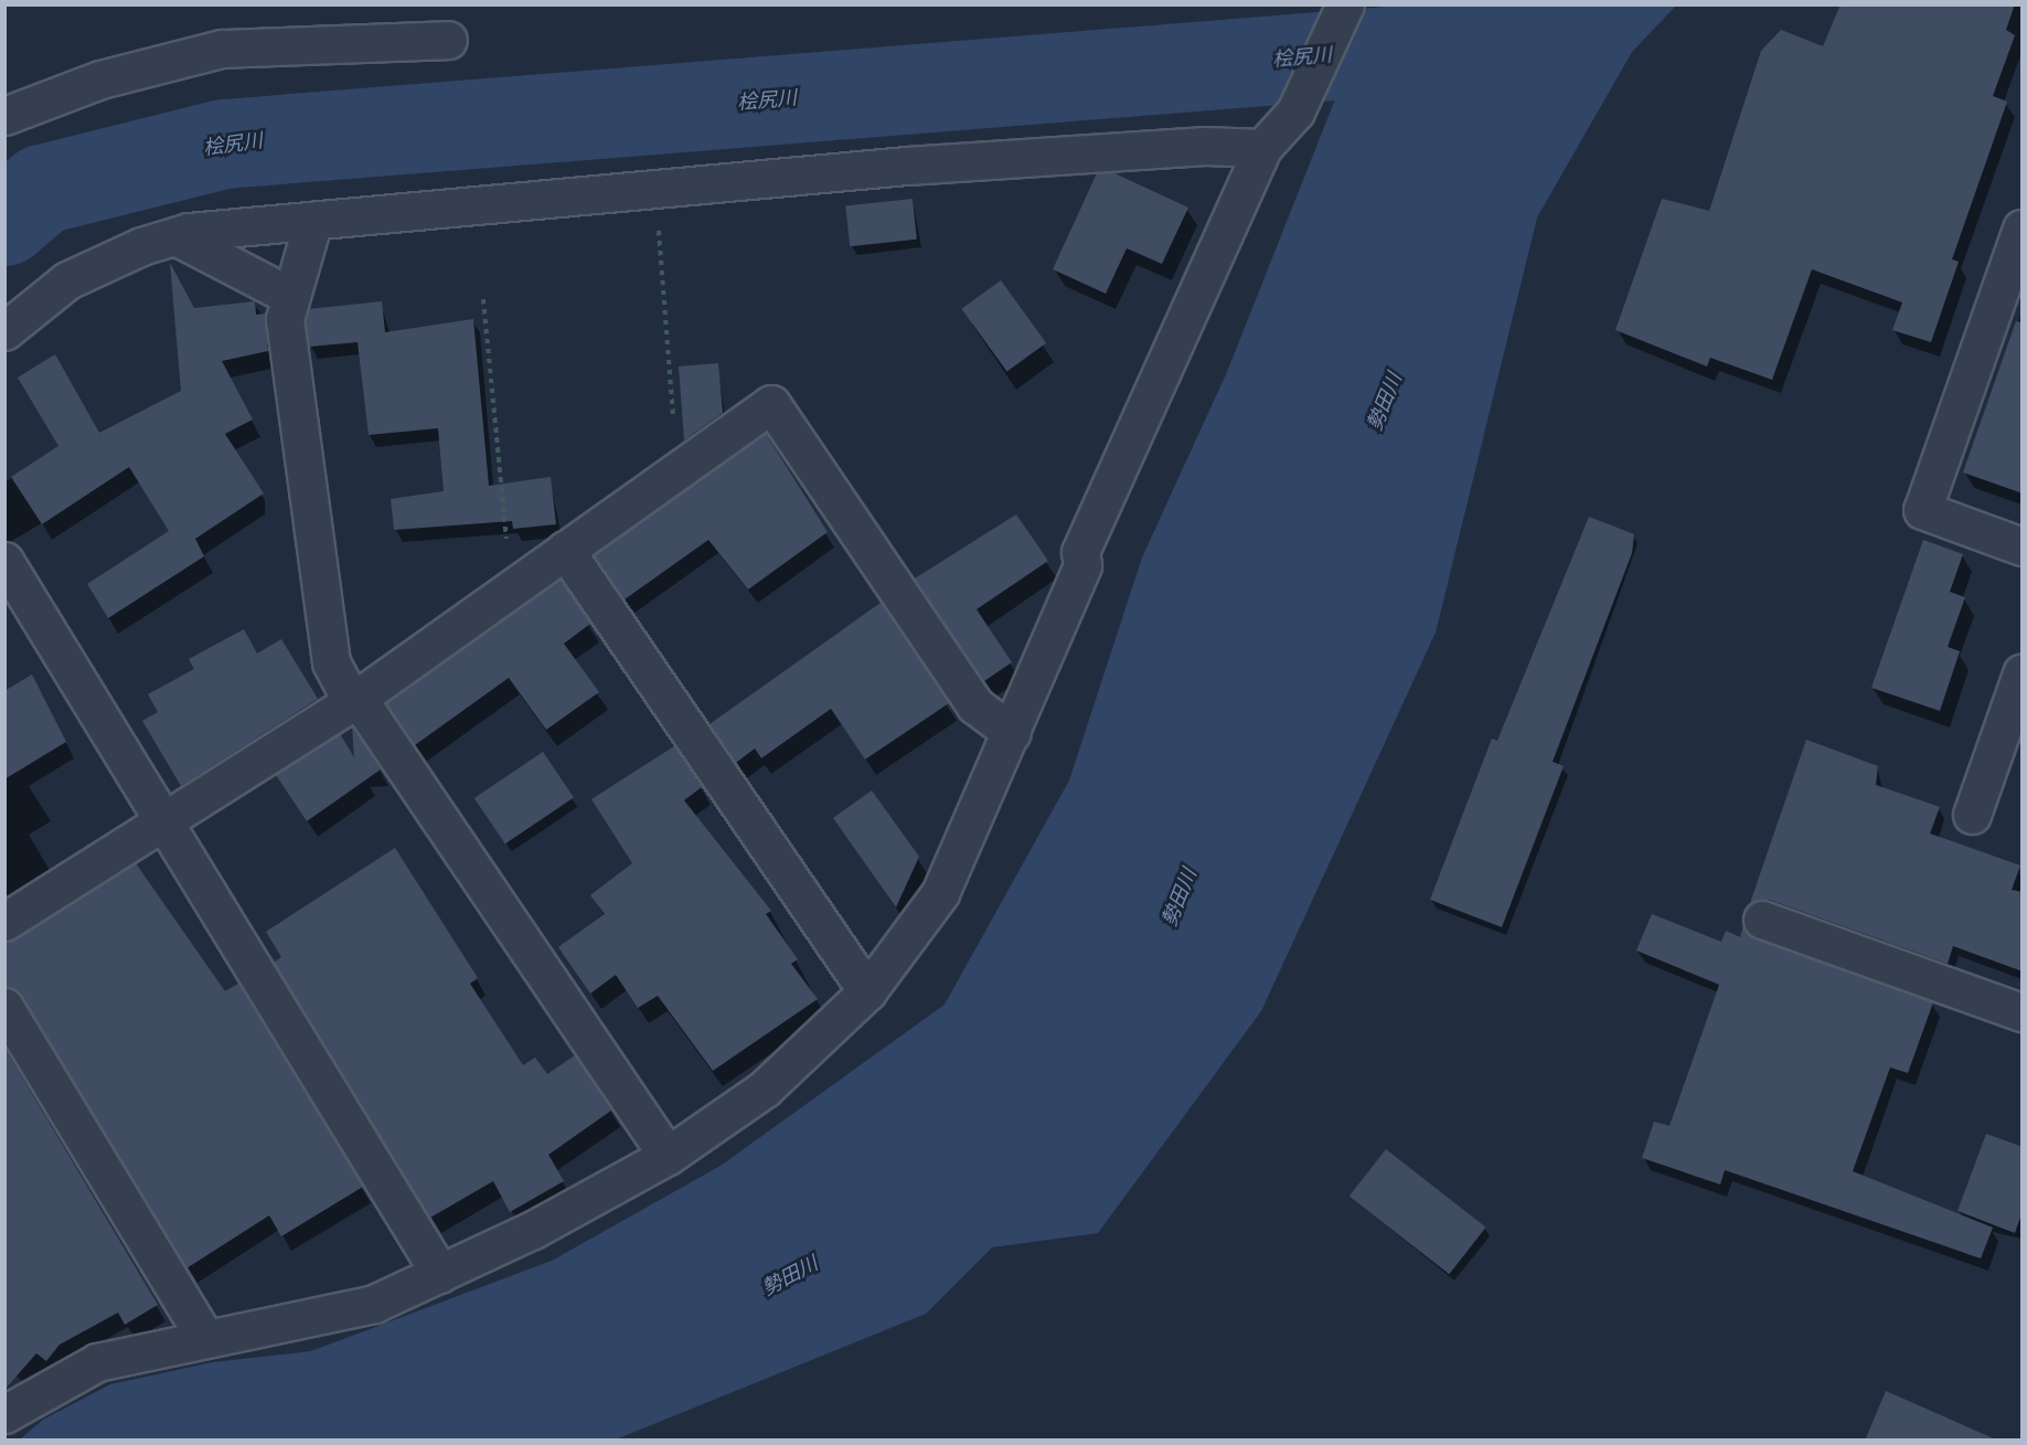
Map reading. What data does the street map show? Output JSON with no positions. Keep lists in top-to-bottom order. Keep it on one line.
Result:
{"water":["桧尻川","勢田川"]}
